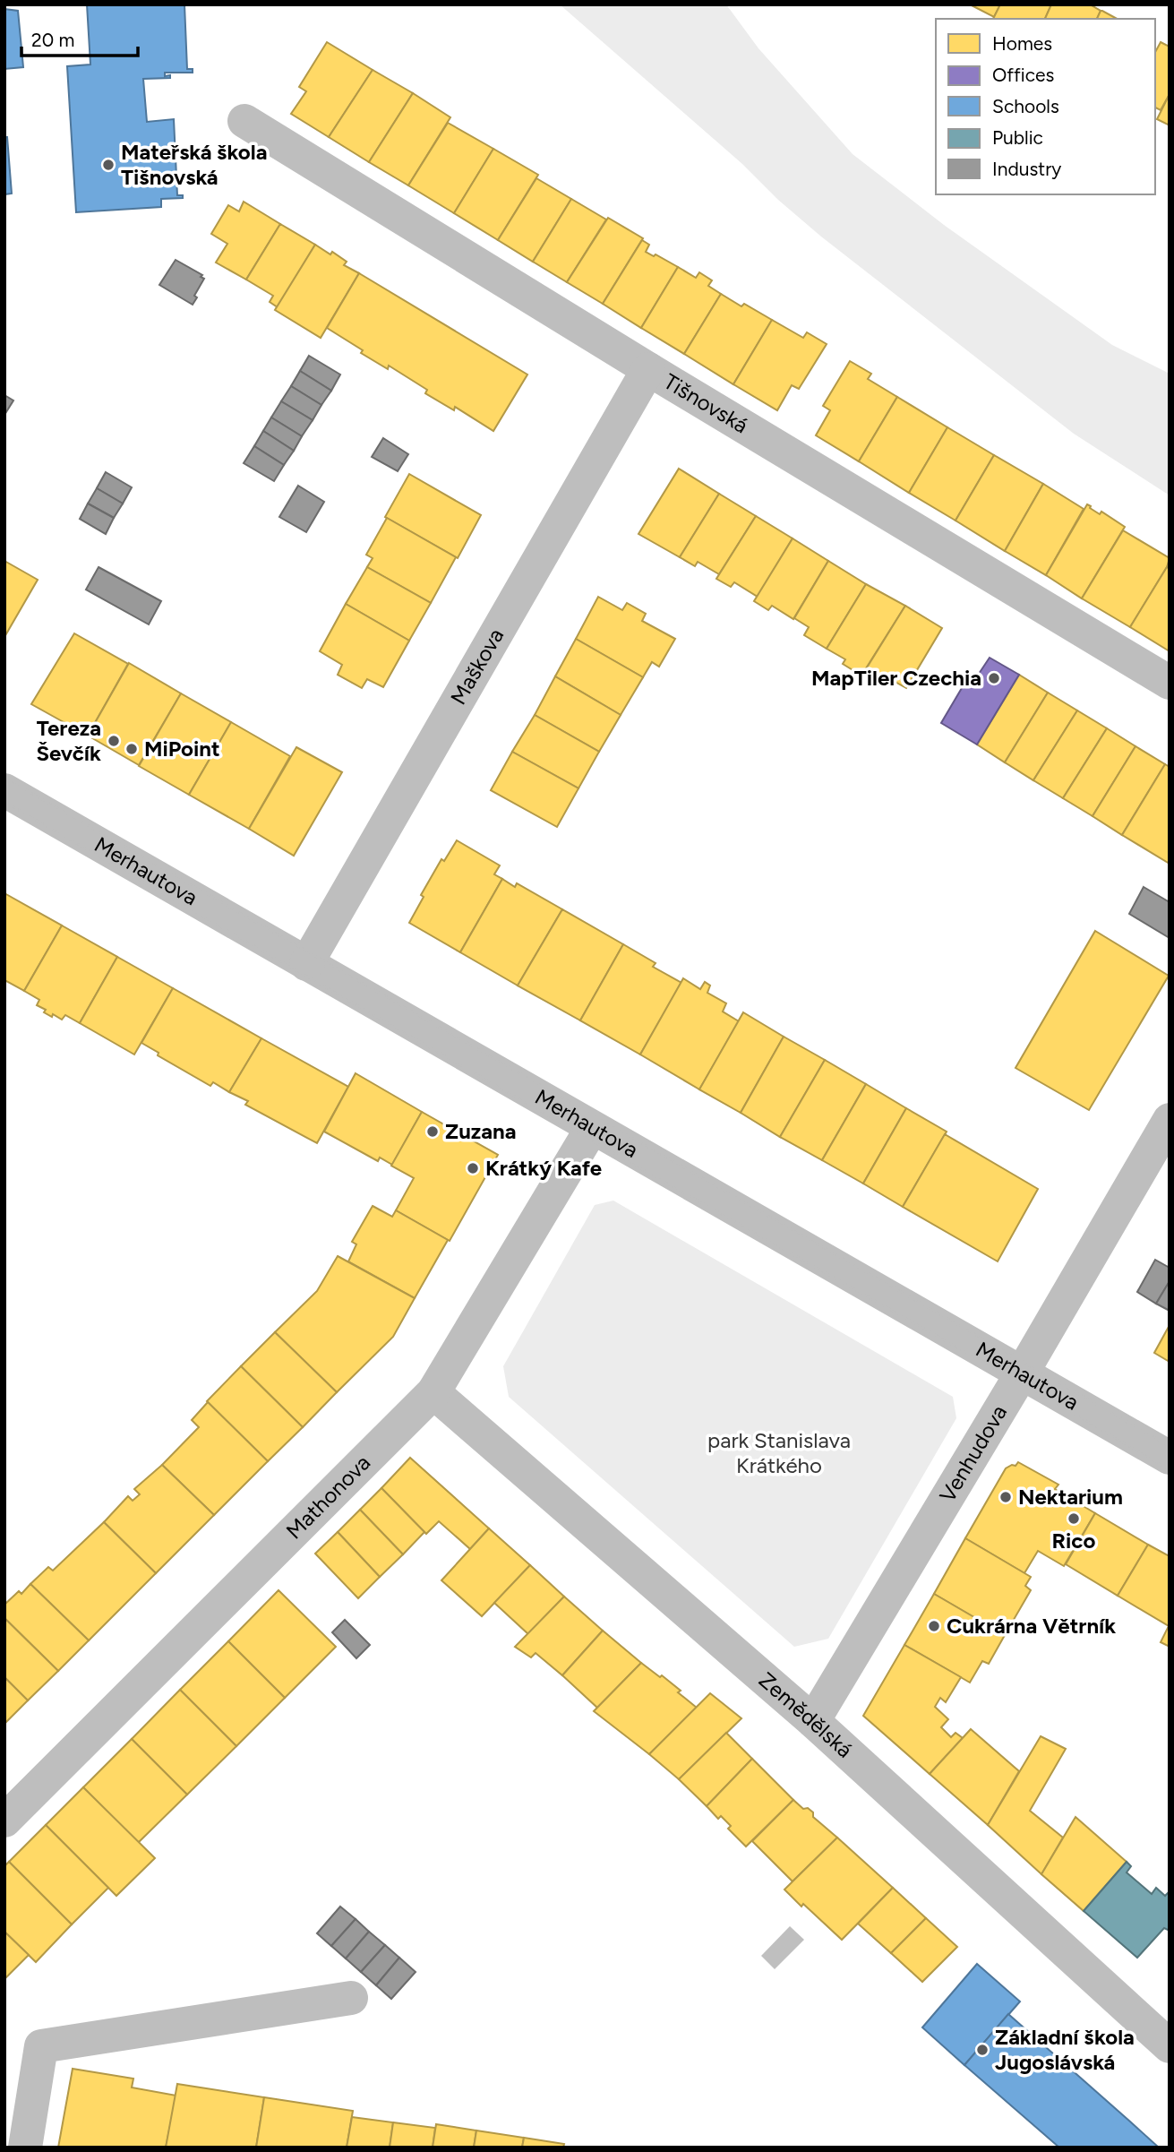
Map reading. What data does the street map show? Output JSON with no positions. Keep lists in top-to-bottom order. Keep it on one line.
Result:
{"streets":{"street":["Tišnovská","Maškova","Merhautova","Venhudova","Mathonova","Zemědělská"]},"crossings":[["Tišnovská","Maškova"],["Maškova","Merhautova"],["Merhautova","Venhudova"],["Merhautova","Mathonova"],["Venhudova","Zemědělská"],["Mathonova","Zemědělská"]],"parks":["park Stanislava Krátkého"],"places":["Mateřská škola Tišnovská","MapTiler Czechia","Tereza Ševčík","MiPoint","Zuzana","Krátký Kafe","Nektarium","Rico","Cukrárna Větrník","Základní škola Jugoslávská"],"legend":["Homes","Offices","Schools","Public","Industry"],"scale_bar":"20 m"}
